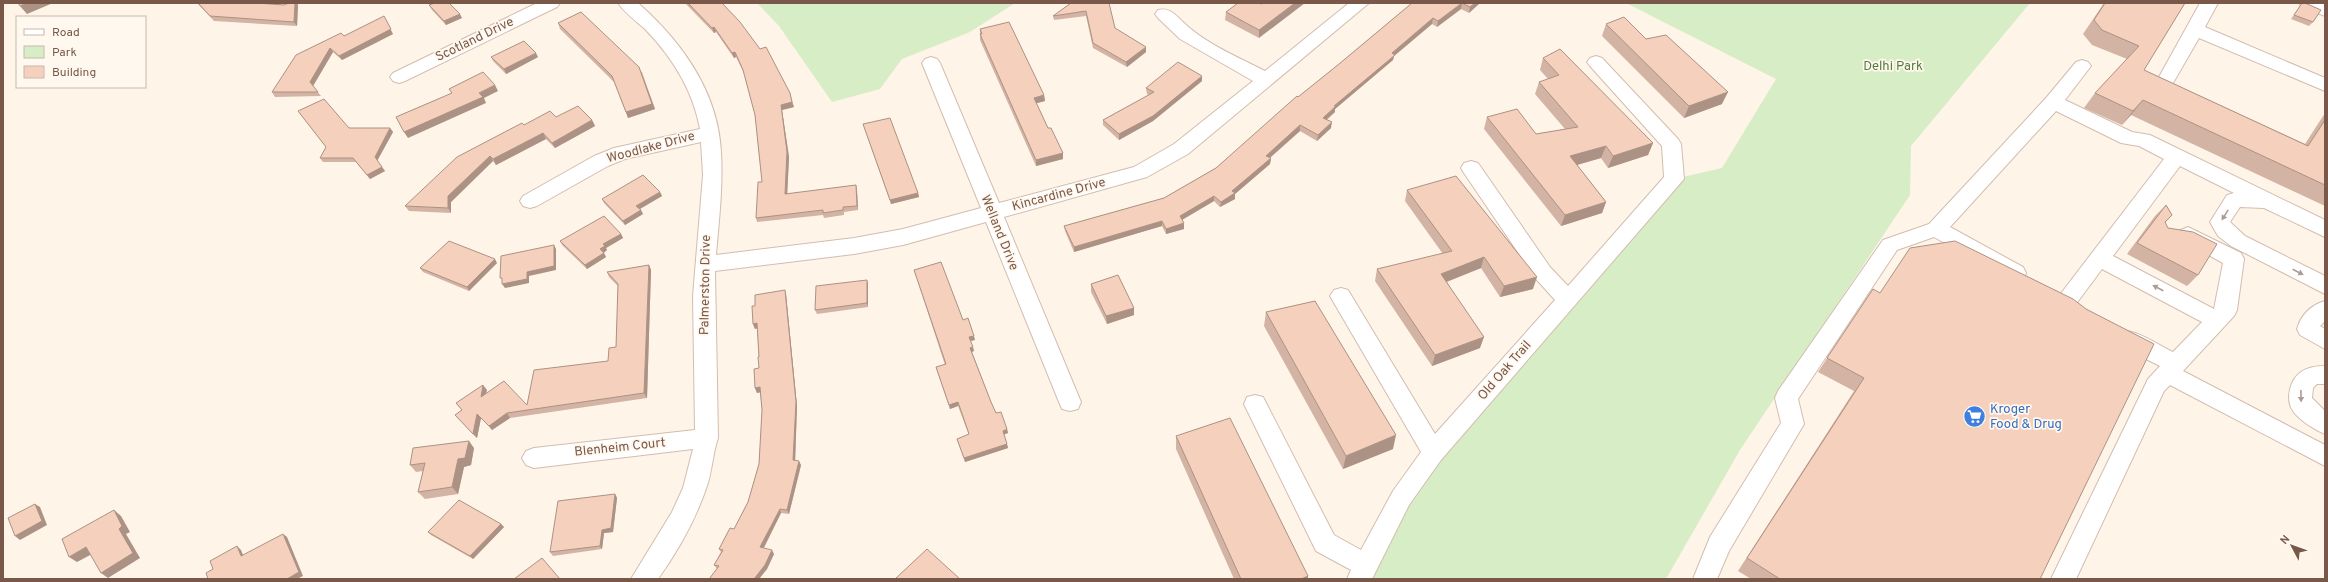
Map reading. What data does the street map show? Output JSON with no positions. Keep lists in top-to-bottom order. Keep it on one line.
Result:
{"streets":{"street":["Scotland Drive","Woodlake Drive","Kincardine Drive","Welland Drive","Palmerston Drive","Old Oak Trail","Blenheim Court"]},"crossings":[["Woodlake Drive","Palmerston Drive"],["Kincardine Drive","Welland Drive"],["Kincardine Drive","Palmerston Drive"],["Palmerston Drive","Blenheim Court"]],"parks":["Delhi Park"],"places":{"supermarket":["Kroger Food & Drug"]},"legend":["Road","Park","Building"],"north":"top left"}
